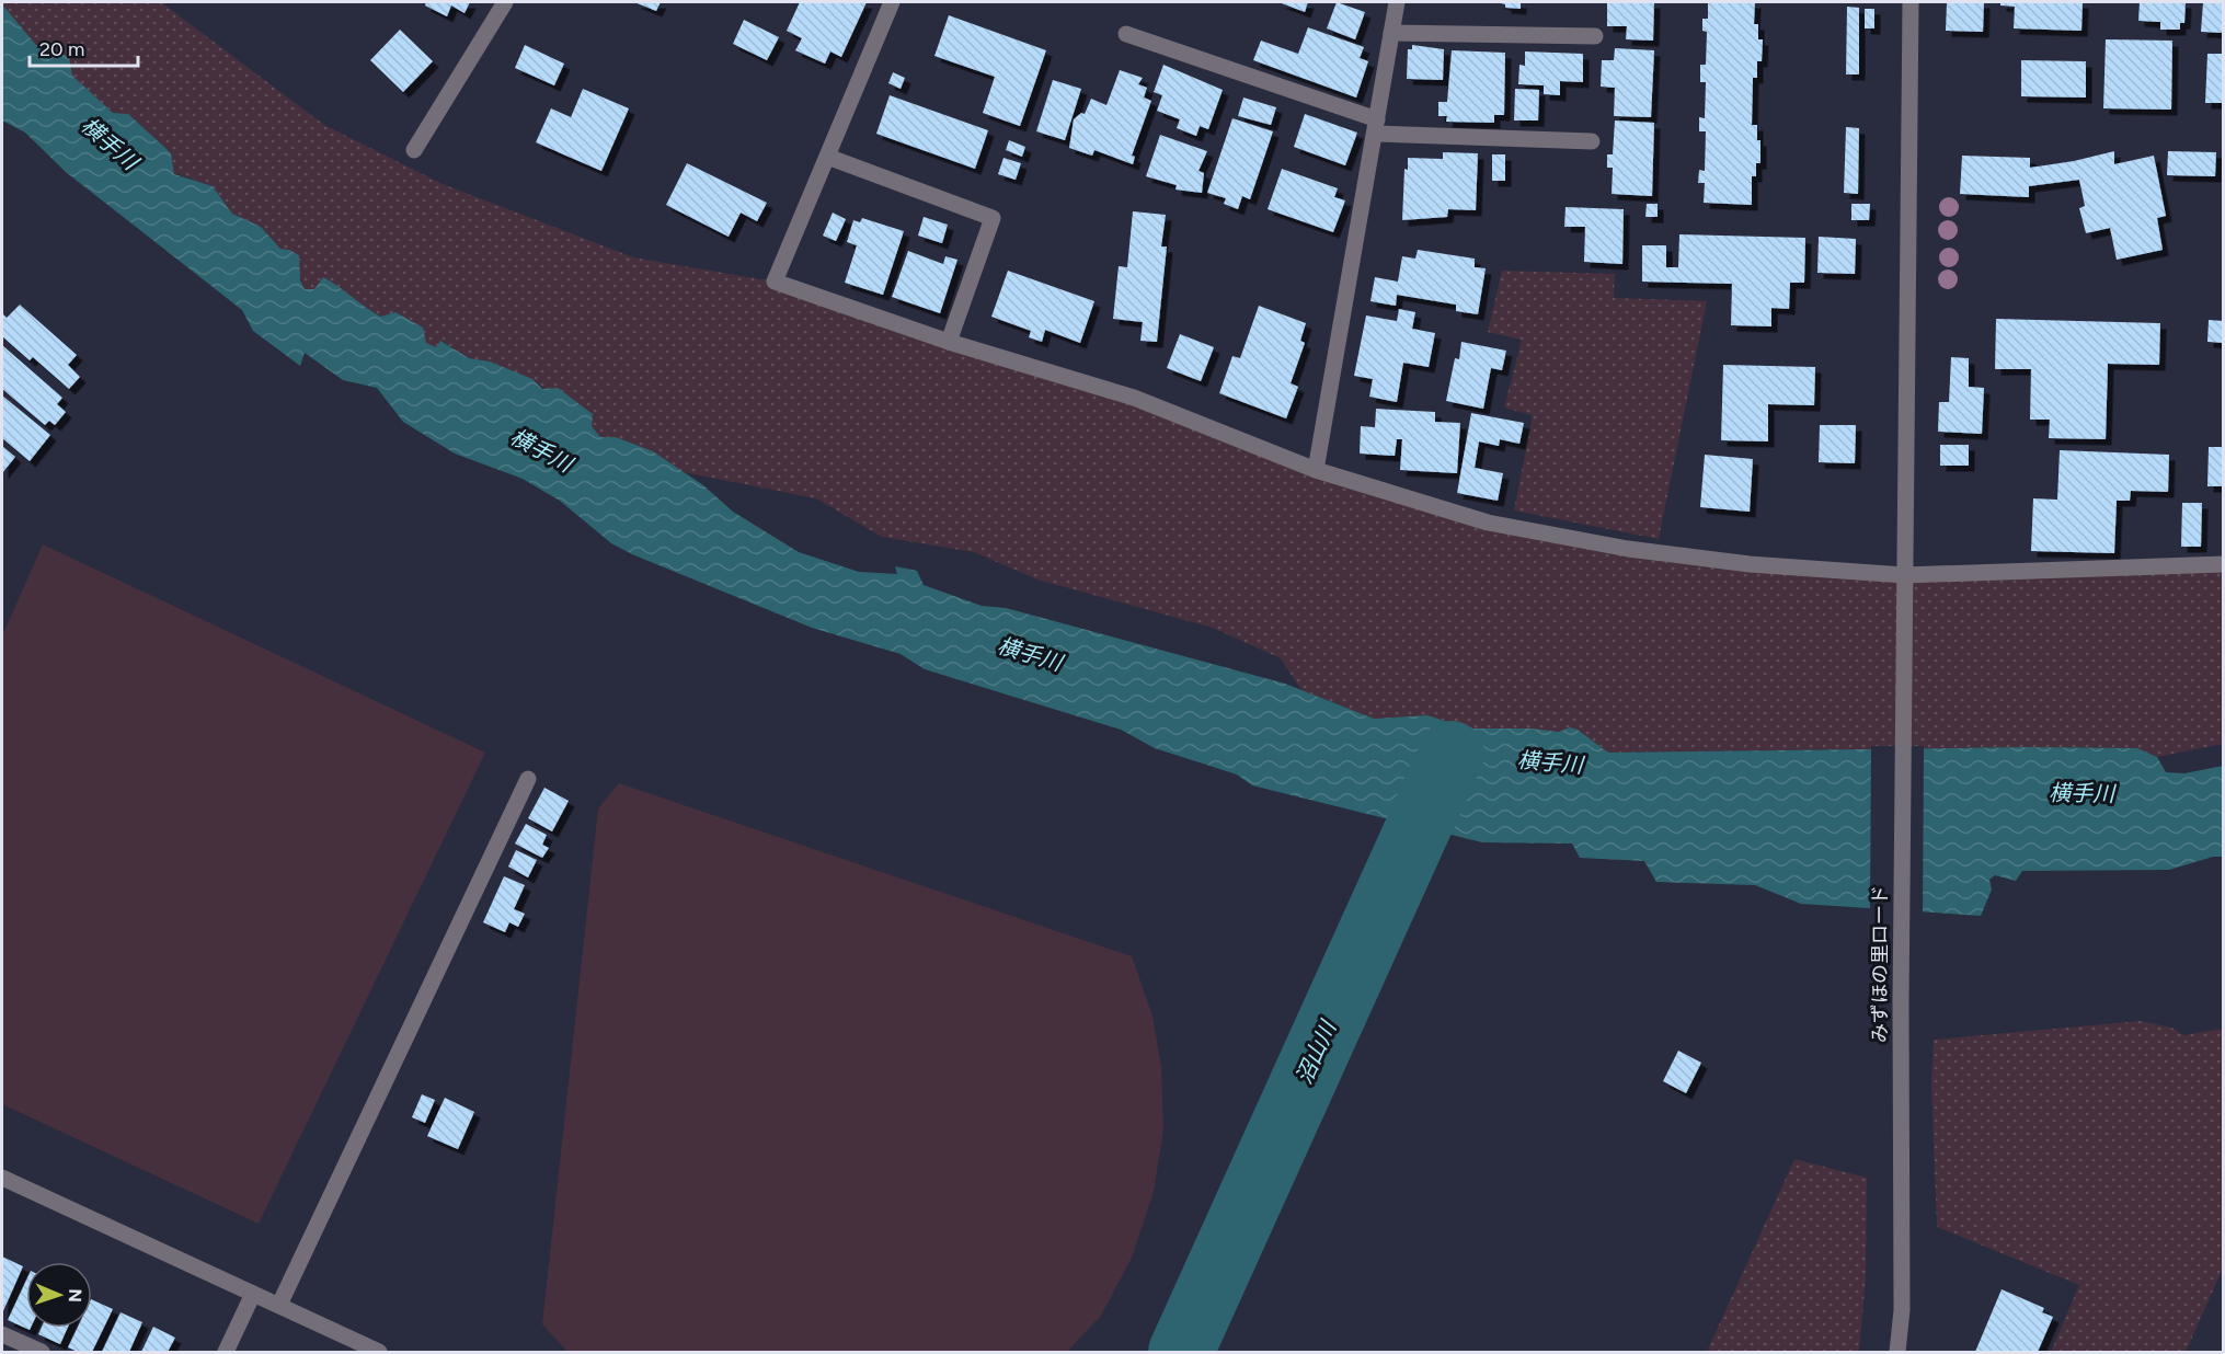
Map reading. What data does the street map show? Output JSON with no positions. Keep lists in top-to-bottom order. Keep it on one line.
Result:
{"streets":{"street":["みずほの里ロード"]},"water":["横手川","沼山川"],"scale_bar":"20 m","north":"right"}
